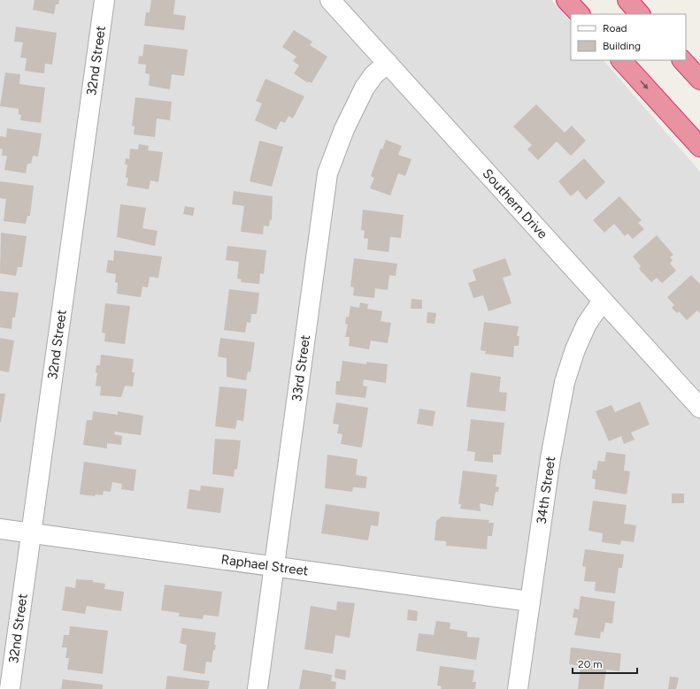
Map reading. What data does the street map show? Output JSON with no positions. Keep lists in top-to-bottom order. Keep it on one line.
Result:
{"streets":{"street":["32nd Street","Southern Drive","33rd Street","34th Street","Raphael Street"]},"crossings":[["32nd Street","Raphael Street"],["Southern Drive","33rd Street"],["Southern Drive","34th Street"],["33rd Street","Raphael Street"],["34th Street","Raphael Street"]],"legend":["Road","Building"],"scale_bar":"20 m"}
